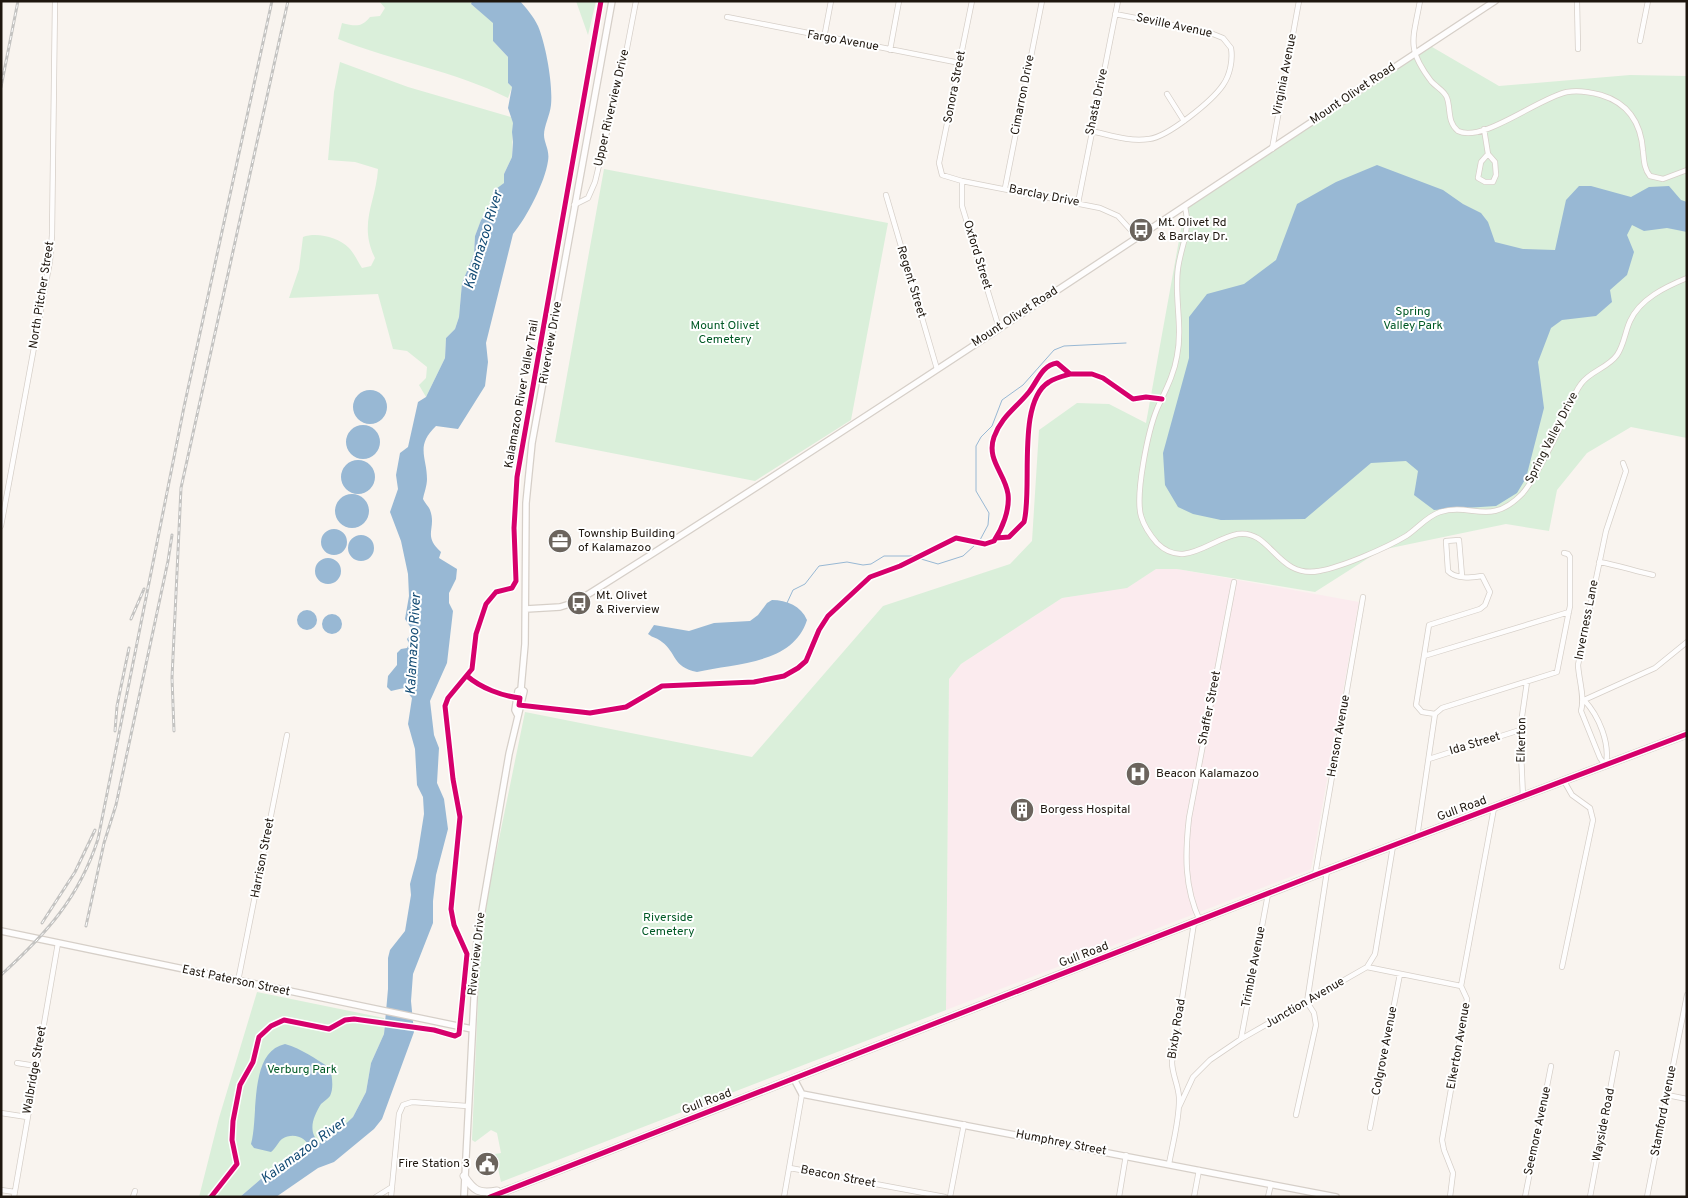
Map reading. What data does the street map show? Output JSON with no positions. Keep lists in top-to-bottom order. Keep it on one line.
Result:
{"streets":{"main road":["Gull Road"],"street":["Seville Avenue","Fargo Avenue","Virginia Avenue","Sonora Street","Mount Olivet Road","Cimarron Drive","Shasta Drive","Upper Riverview Drive","Barclay Drive","Oxford Street","Regent Street","North Pitcher Street","Riverview Drive","Spring Valley Drive","Inverness Lane","Shaffer Street","Henson Avenue","Elkerton","Ida Street","Harrison Street","Trimble Avenue","East Paterson Street","Junction Avenue","Bixby Road","Elkerton Avenue","Colgrove Avenue","Walbridge Street","Stamford Avenue","Wayside Road","Seemore Avenue","Humphrey Street","Beacon Street"],"cycle path":["Kalamazoo River Valley Trail"]},"crossings":[["Seville Avenue","Shasta Drive"],["Fargo Avenue","Sonora Street"],["Virginia Avenue","Mount Olivet Road"],["Sonora Street","Barclay Drive"],["Mount Olivet Road","Barclay Drive"],["Mount Olivet Road","Oxford Street"],["Mount Olivet Road","Regent Street"],["Mount Olivet Road","Riverview Drive"],["Mount Olivet Road","Spring Valley Drive"],["Cimarron Drive","Barclay Drive"],["Shasta Drive","Barclay Drive"],["Upper Riverview Drive","Riverview Drive"],["Barclay Drive","Oxford Street"],["Riverview Drive","East Paterson Street"],["Inverness Lane","Gull Road"],["Shaffer Street","Gull Road"],["Shaffer Street","Bixby Road"],["Henson Avenue","Gull Road"],["Elkerton","Ida Street"],["Elkerton","Gull Road"],["Gull Road","Trimble Avenue"],["Gull Road","Bixby Road"],["Gull Road","Elkerton Avenue"],["Harrison Street","East Paterson Street"],["Trimble Avenue","Junction Avenue"],["East Paterson Street","Walbridge Street"],["Junction Avenue","Bixby Road"],["Bixby Road","Humphrey Street"]],"water":["Kalamazoo River"],"parks":["Spring Valley Park","Mount Olivet Cemetery","Riverside Cemetery","Verburg Park"],"places":{"bus stop":["Mt. Olivet Rd & Barclay Dr.","Mt. Olivet & Riverview"],"office":["Township Building of Kalamazoo"],"hospital":["Beacon Kalamazoo"],"building":["Borgess Hospital"],"public building":["Fire Station 3"]}}
